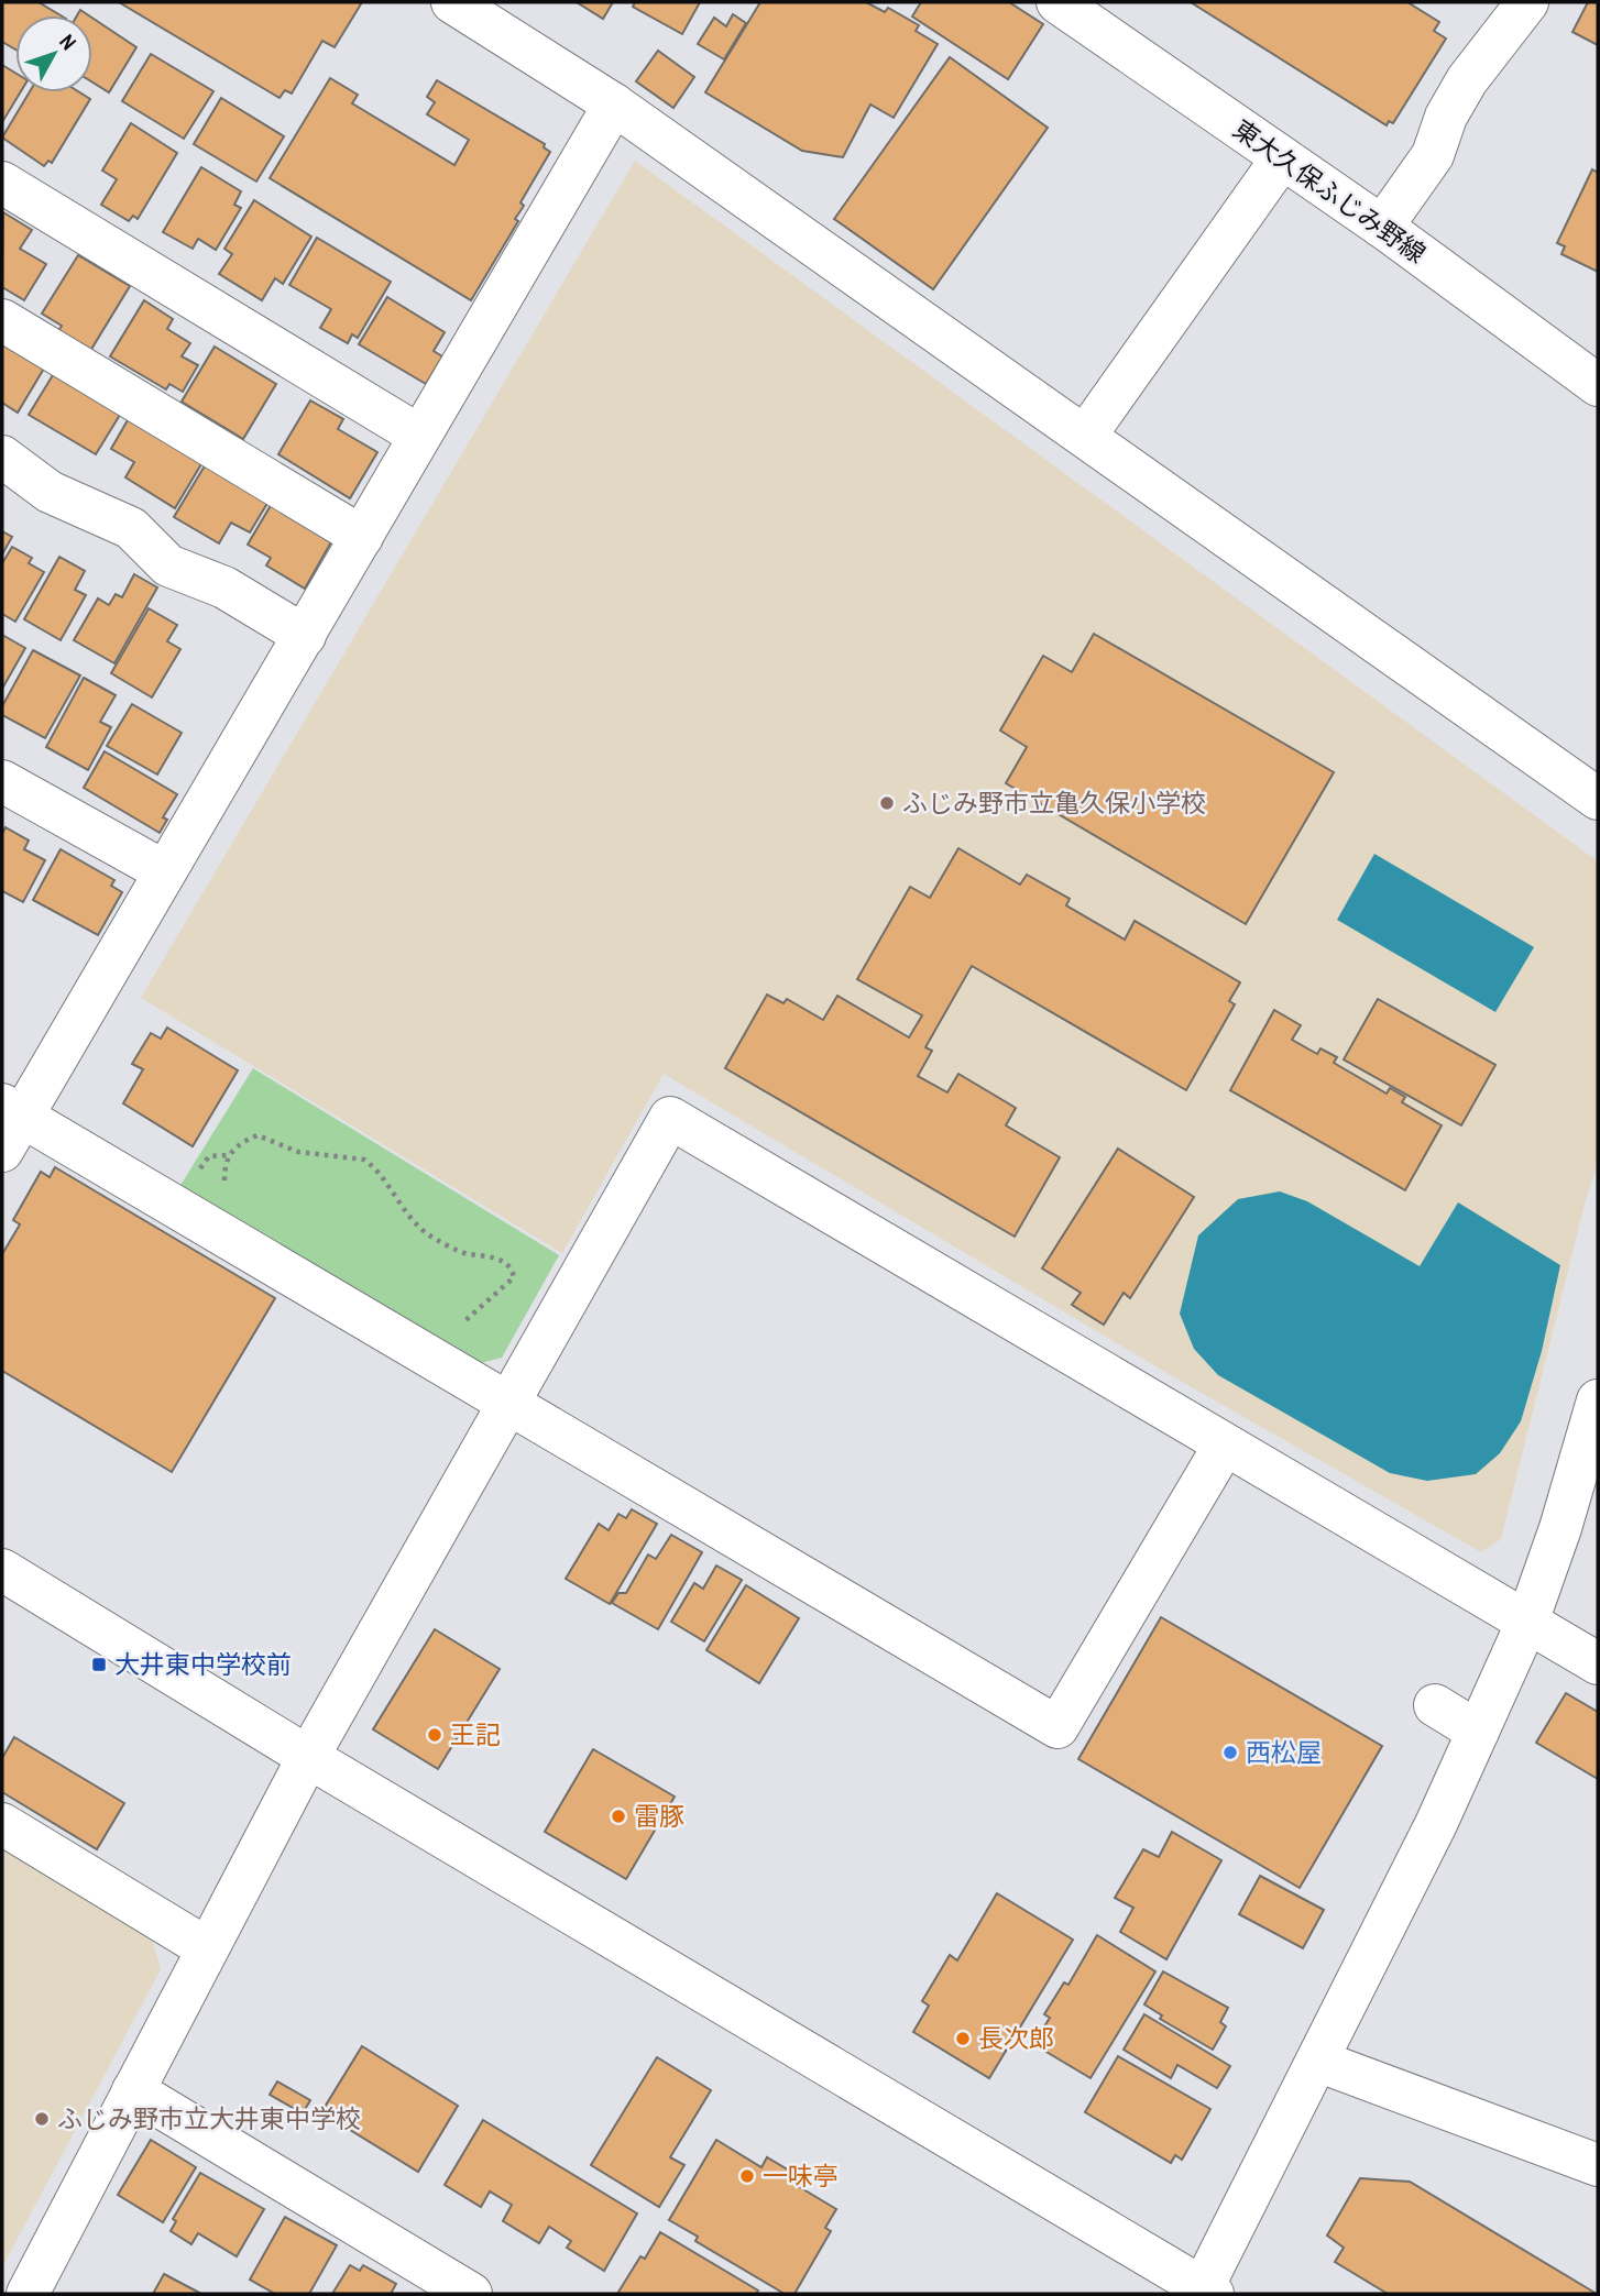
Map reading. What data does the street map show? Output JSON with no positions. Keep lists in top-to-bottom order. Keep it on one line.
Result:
{"streets":{"street":["東大久保ふじみ野線"]},"places":{"other":["ふじみ野市立亀久保小学校","王記","西松屋","雷豚","長次郎","ふじみ野市立大井東中学校","一味亭"],"transit":["大井東中学校前"]},"north":"top right"}
